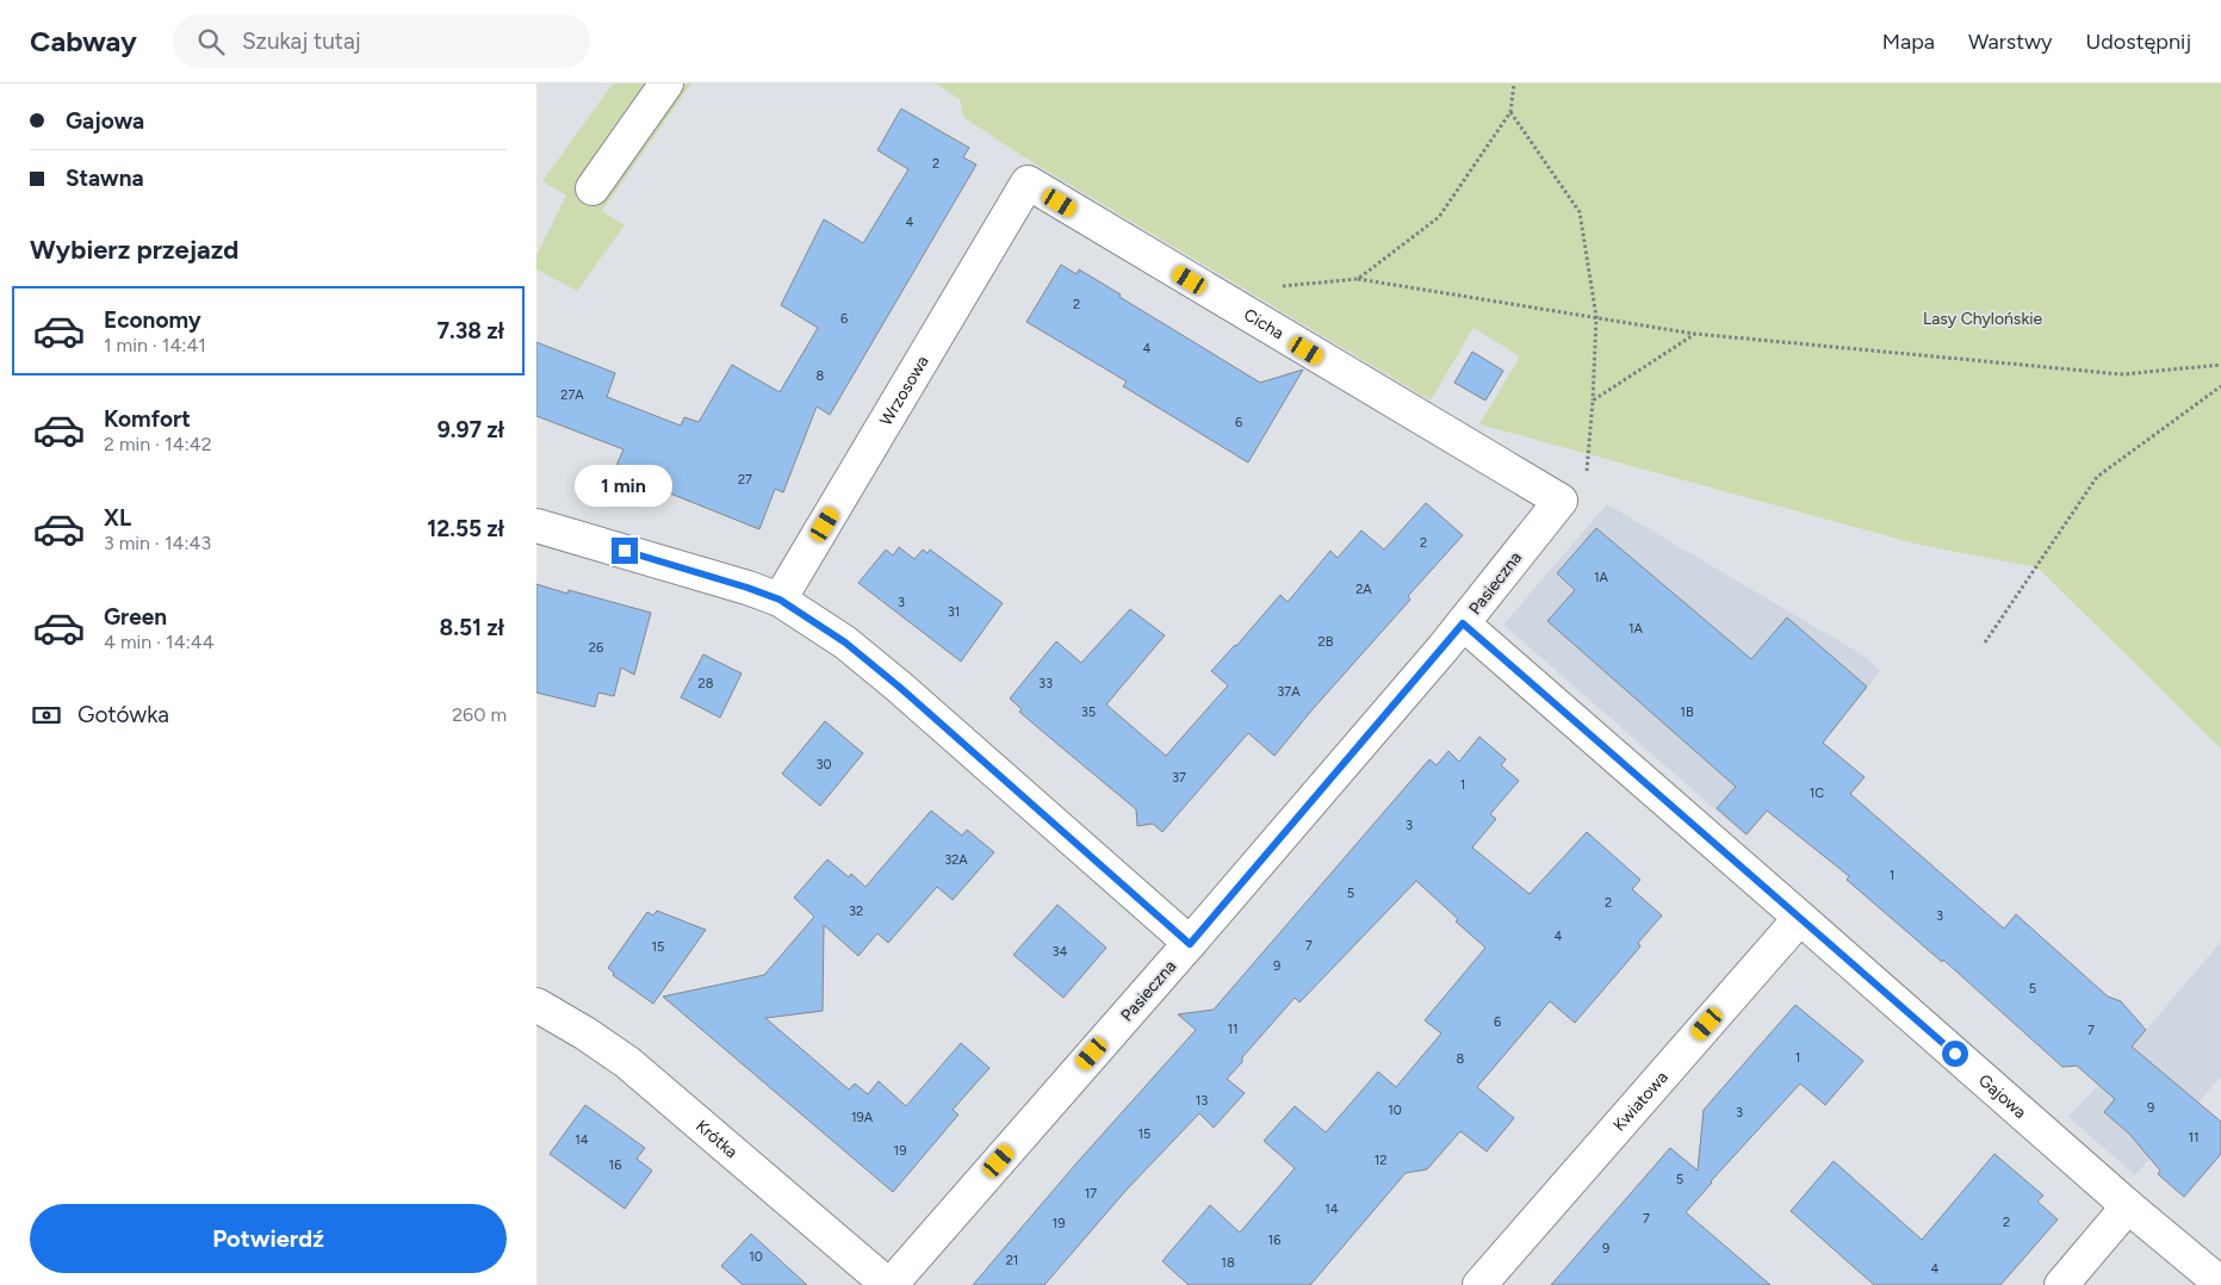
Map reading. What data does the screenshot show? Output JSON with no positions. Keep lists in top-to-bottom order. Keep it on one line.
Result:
{"streets":{"street":["Cicha","Wrzosowa","Pasieczna","Gajowa","Kwiatowa","Krótka"]},"crossings":[["Cicha","Wrzosowa"],["Cicha","Pasieczna"],["Pasieczna","Gajowa"],["Pasieczna","Krótka"],["Gajowa","Kwiatowa"]],"parks":["Lasy Chylońskie"],"house_numbers":["2","4","2","6","4","8","27A","6","27","2","1A","2A","3","31","1A","2B","26","28","33","37A","35","1B","30","37","1","1C","3","32A","1","5","2","32","3","4","7","15","34","9","5","6","11","7","1","8","13","9","10","3","19A","15","11","14","19","12","16","5","17","14","7","2","19","16","9","10","21","18","4"],"page":{"header":"Cabway","search":"Szukaj tutaj","nav":["Mapa","Warstwy","Udostępnij"],"banner":["Gajowa","Stawna"],"heading":"Wybierz przejazd","list":[{"name":"Economy","note":"1 min · 14:41","value":"7.38 zł"},{"name":"Komfort","note":"2 min · 14:42","value":"9.97 zł"},{"name":"XL","note":"3 min · 14:43","value":"12.55 zł"},{"name":"Green","note":"4 min · 14:44","value":"8.51 zł"}],"bubble":"1 min","pay":["Gotówka","260 m"],"buttons":"Potwierdź"}}
